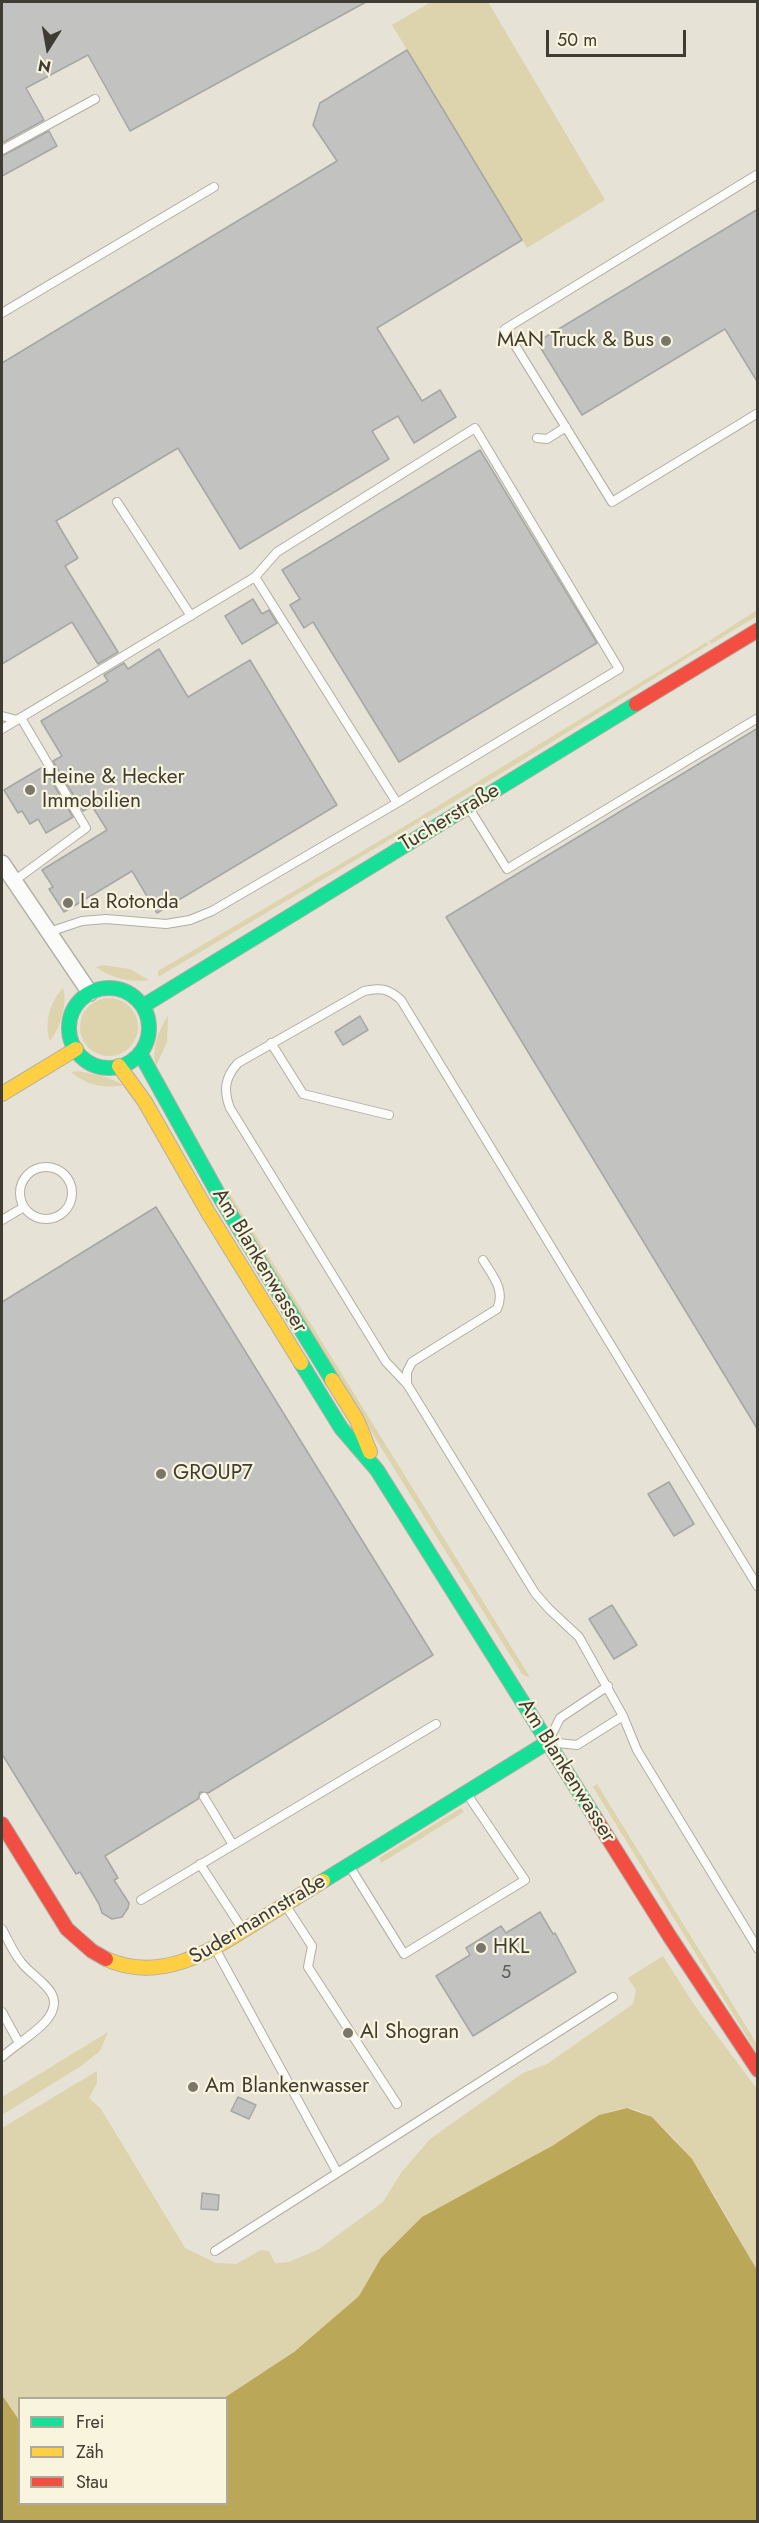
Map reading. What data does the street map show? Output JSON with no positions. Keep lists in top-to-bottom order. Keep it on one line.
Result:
{"streets":{"street":["Tucherstraße","Am Blankenwasser","Sudermannstraße"]},"crossings":[["Tucherstraße","Am Blankenwasser"],["Am Blankenwasser","Sudermannstraße"]],"places":["MAN Truck & Bus","Heine & Hecker Immobilien","La Rotonda","GROUP7","HKL","Al Shogran","Am Blankenwasser"],"house_numbers":["5"],"legend":["Frei","Zäh","Stau"],"scale_bar":"50 m","north":"bottom"}
